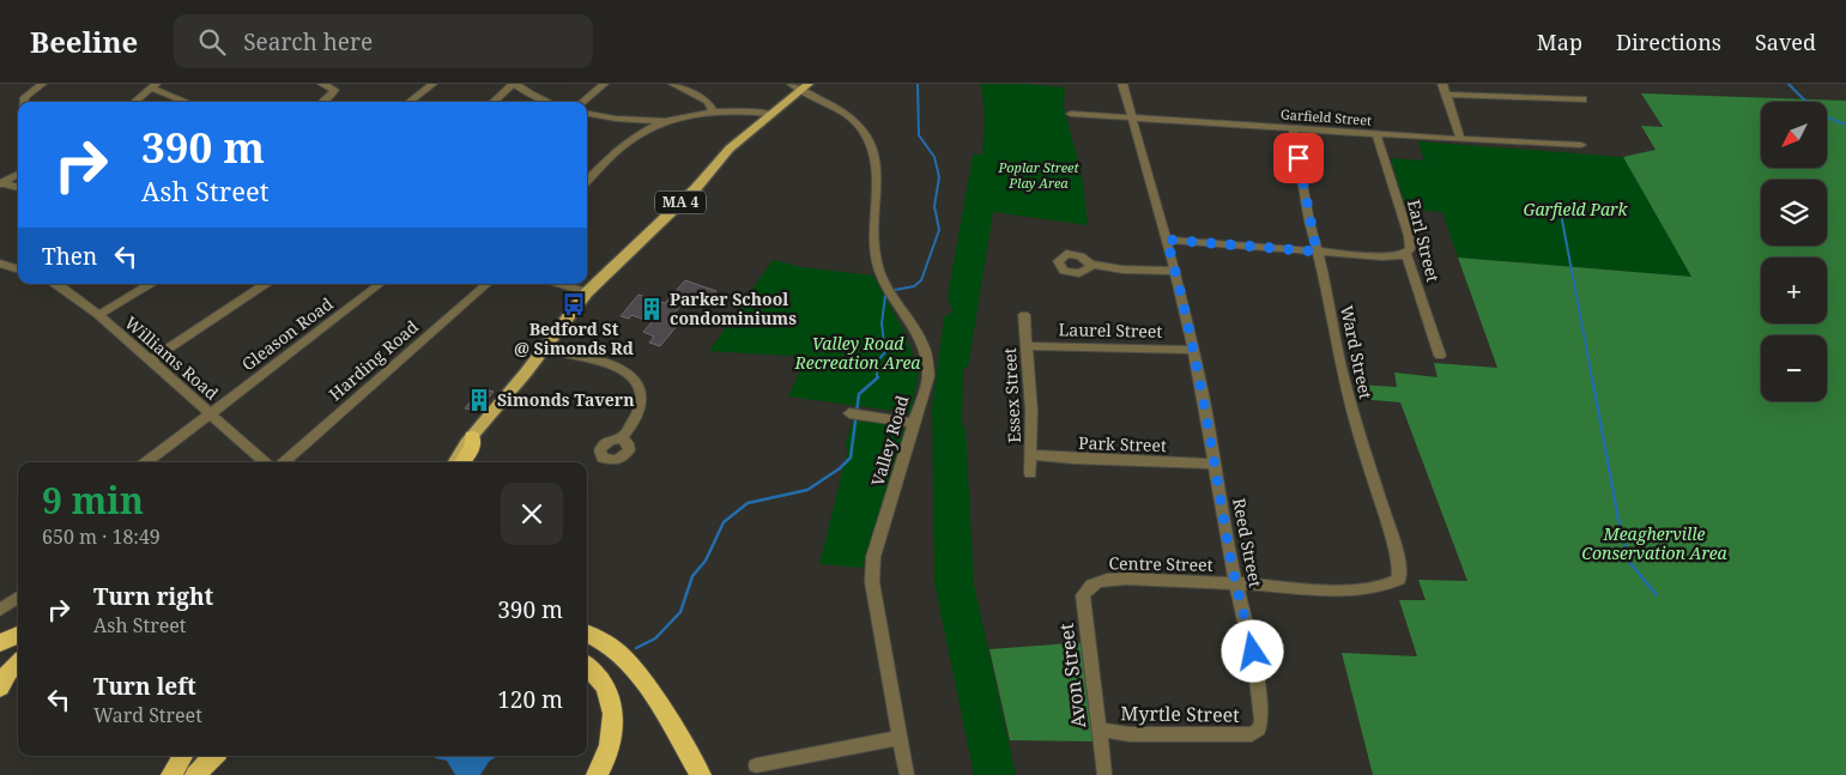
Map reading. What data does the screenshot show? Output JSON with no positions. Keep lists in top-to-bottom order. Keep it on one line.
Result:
{"streets":{"main road":["MA 4"],"street":["Garfield Street","Earl Street","Laurel Street","Gleason Road","Ward Street","Williams Road","Harding Road","Essex Street","Valley Road","Park Street","Reed Street","Centre Street","Avon Street","Myrtle Street"]},"crossings":[["Garfield Street","Earl Street"],["Garfield Street","Ward Street"],["Garfield Street","Reed Street"],["MA 4","Valley Road"],["Laurel Street","Essex Street"],["Laurel Street","Reed Street"],["Gleason Road","Williams Road"],["Ward Street","Centre Street"],["Essex Street","Park Street"],["Park Street","Reed Street"],["Reed Street","Centre Street"],["Reed Street","Myrtle Street"],["Centre Street","Avon Street"],["Avon Street","Myrtle Street"]],"parks":["Poplar Street Play Area","Garfield Park","Valley Road Recreation Area","Meagherville Conservation Area"],"places":{"bus stop":["Bedford St @ Simonds Rd"],"building":["Parker School condominiums","Simonds Tavern"]},"north":"bottom left","page":{"header":"Beeline","search":"Search here","nav":["Map","Directions","Saved"],"map_buttons":["+","−"],"turn":["390 m","Ash Street"],"then":"Then","heading":["9 min","650 m · 18:49"],"list":[{"name":"Turn right","note":"Ash Street","value":"390 m"},{"name":"Turn left","note":"Ward Street","value":"120 m"}]}}
